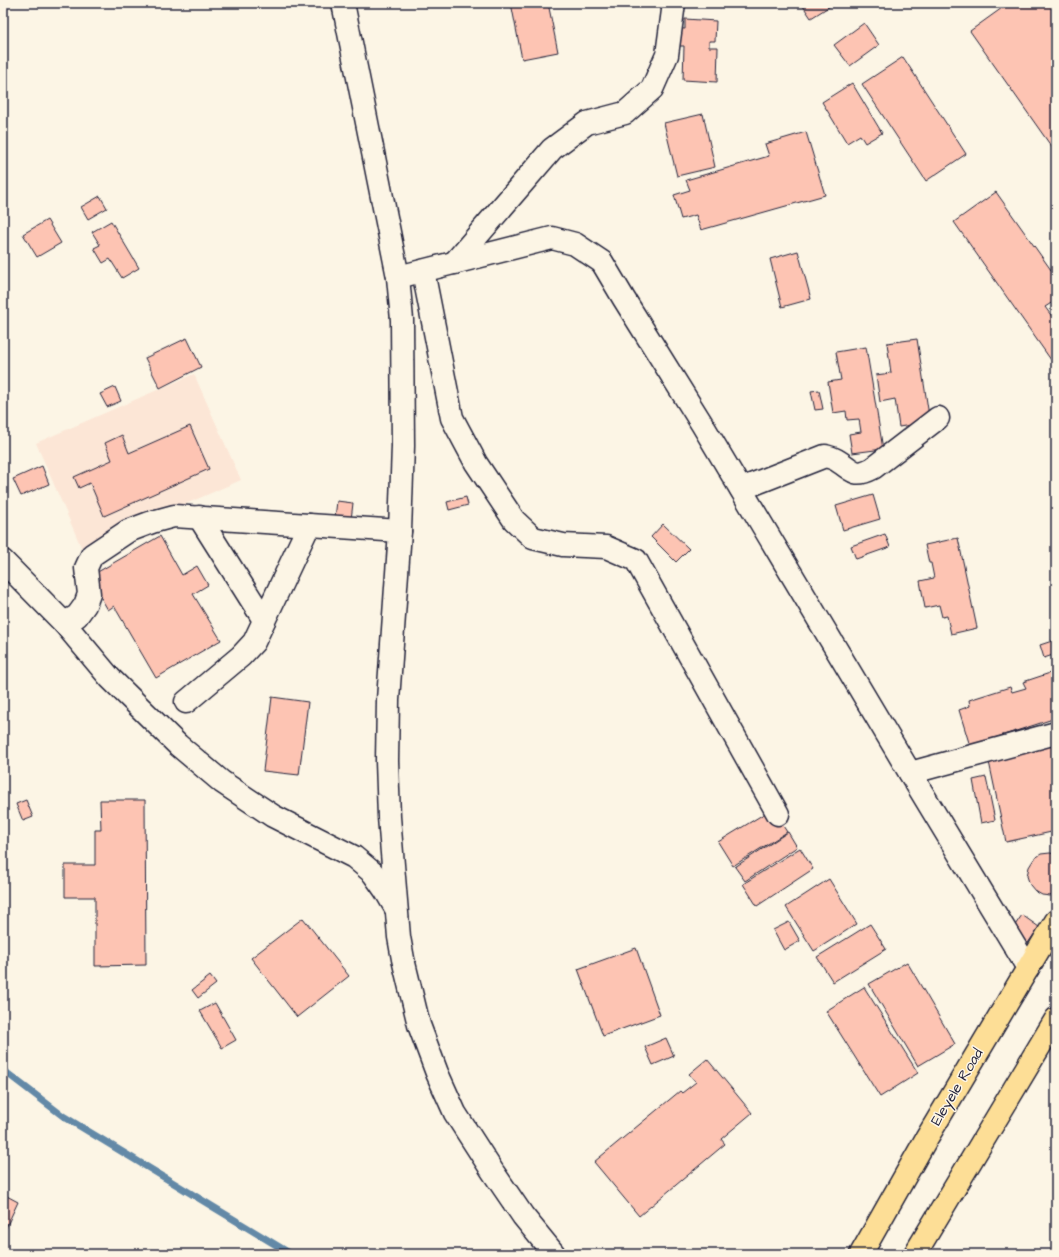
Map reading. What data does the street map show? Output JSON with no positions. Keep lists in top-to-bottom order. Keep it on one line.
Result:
{"streets":{"main road":["Eleyele Road"]}}
